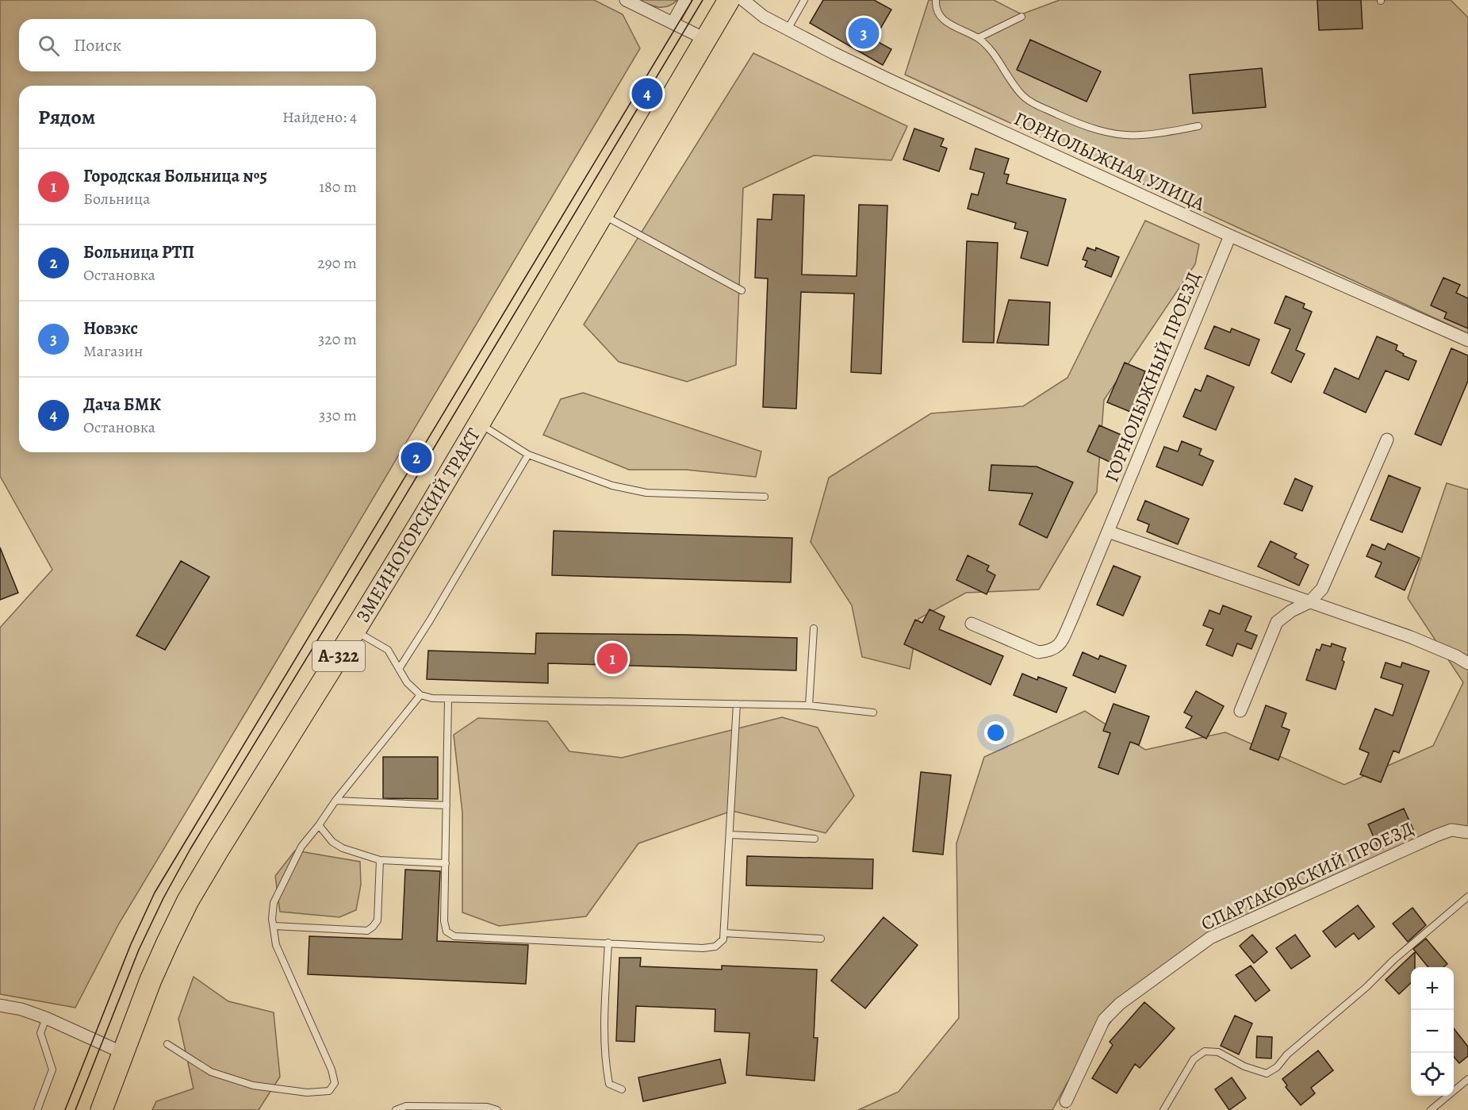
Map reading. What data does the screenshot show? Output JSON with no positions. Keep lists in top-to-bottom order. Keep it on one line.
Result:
{"streets":{"highway":["ЗМЕИНОГОРСКИЙ ТРАКТ","А-322"],"street":["ГОРНОЛЫЖНАЯ УЛИЦА","ГОРНОЛЫЖНЫЙ ПРОЕЗД","СПАРТАКОВСКИЙ ПРОЕЗД"]},"crossings":[["ГОРНОЛЫЖНАЯ УЛИЦА","ГОРНОЛЫЖНЫЙ ПРОЕЗД"]],"page":{"pins":["3","4","2","1"],"search":"Поиск","heading":["Рядом","Найдено: 4"],"list":[{"mark":"1","name":"Городская Больница №5","note":"Больница","value":"180 m"},{"mark":"2","name":"Больница РТП","note":"Остановка","value":"290 m"},{"mark":"3","name":"Новэкс","note":"Магазин","value":"320 m"},{"mark":"4","name":"Дача БМК","note":"Остановка","value":"330 m"}],"map_buttons":["+","−"]}}
